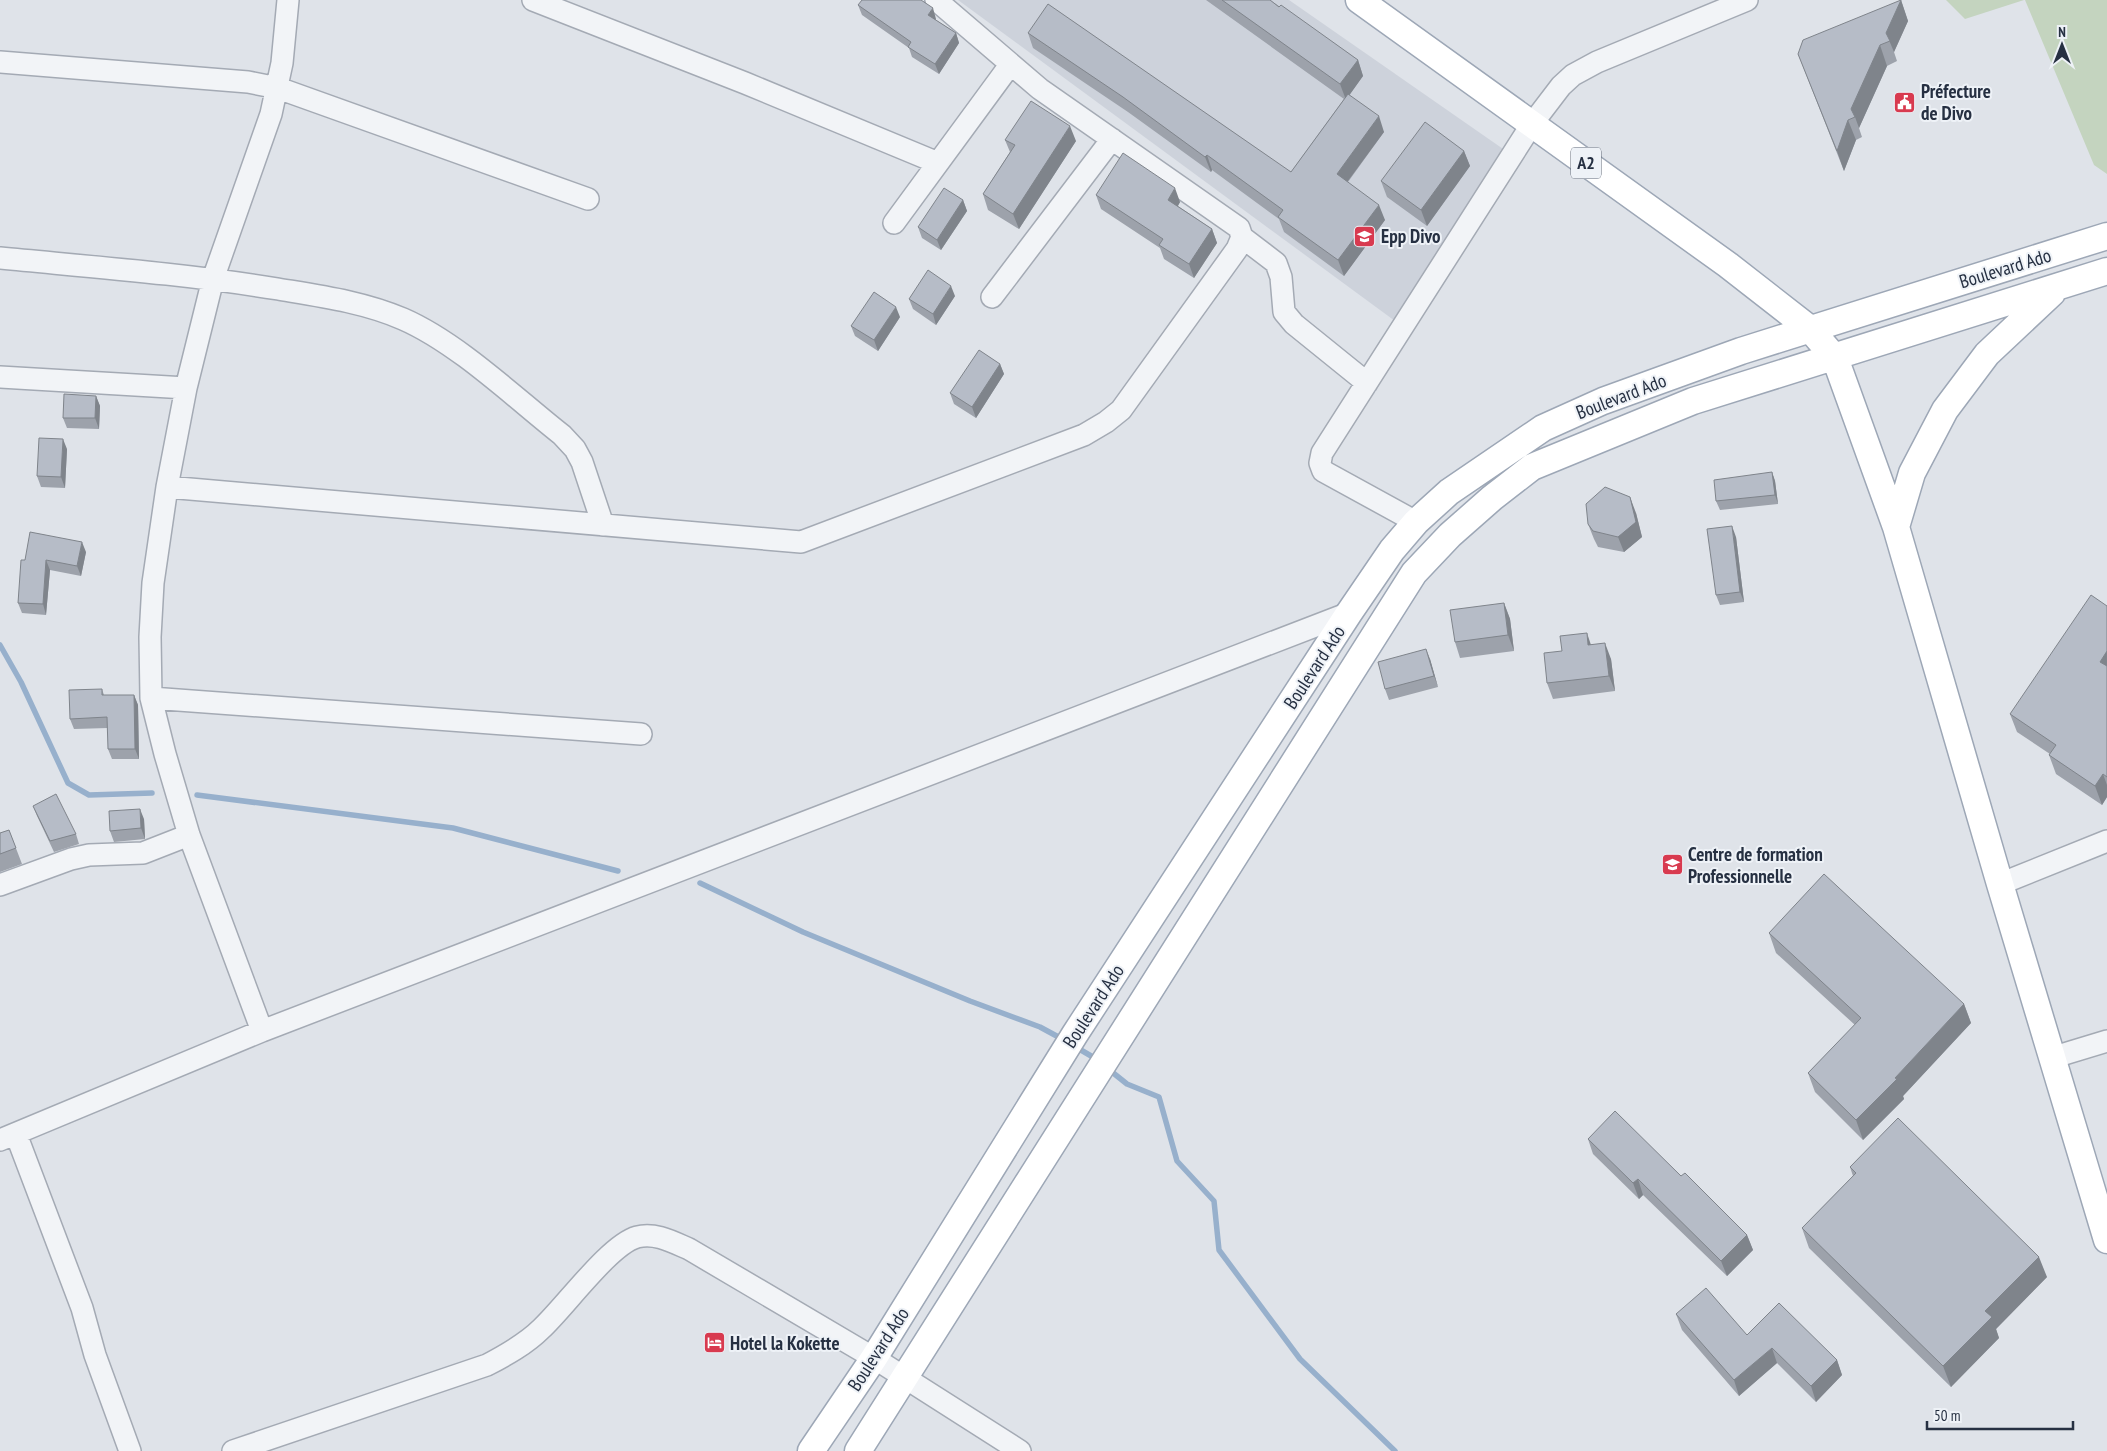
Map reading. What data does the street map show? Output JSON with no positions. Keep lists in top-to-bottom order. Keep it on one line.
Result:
{"streets":{"main road":["A2","Boulevard Ado"]},"crossings":[["A2","Boulevard Ado"]],"places":{"public building":["Préfecture de Divo"],"school or university":["Epp Divo","Centre de formation Professionnelle"],"hotel":["Hotel la Kokette"]},"scale_bar":"50 m","north":"top"}
